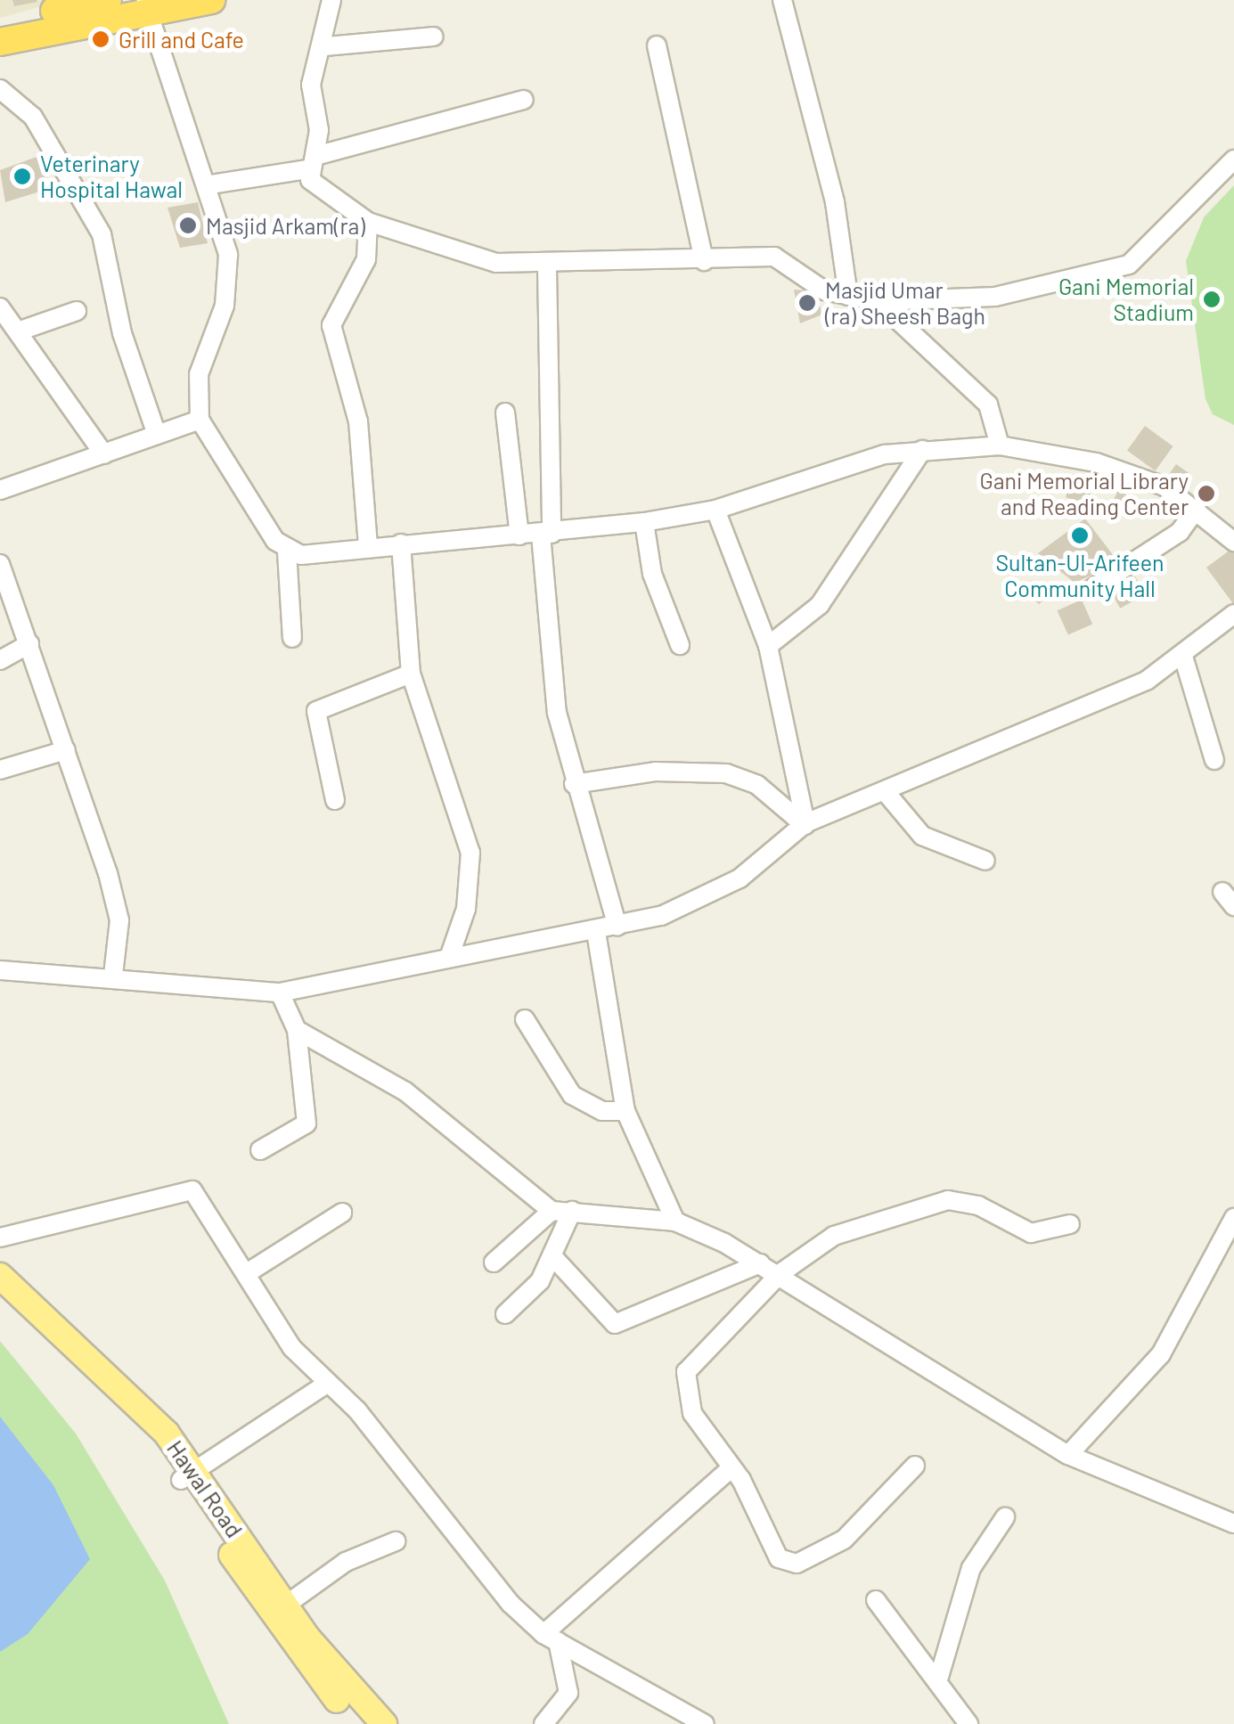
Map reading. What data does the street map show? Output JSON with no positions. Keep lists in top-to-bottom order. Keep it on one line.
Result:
{"streets":{"main road":["Hawal Road"]},"places":["Grill and Cafe","Veterinary Hospital Hawal","Masjid Arkam(ra)","Gani Memorial Stadium","Masjid Umar (ra) Sheesh Bagh","Gani Memorial Library and Reading Center","Sultan-Ul-Arifeen Community Hall"]}
